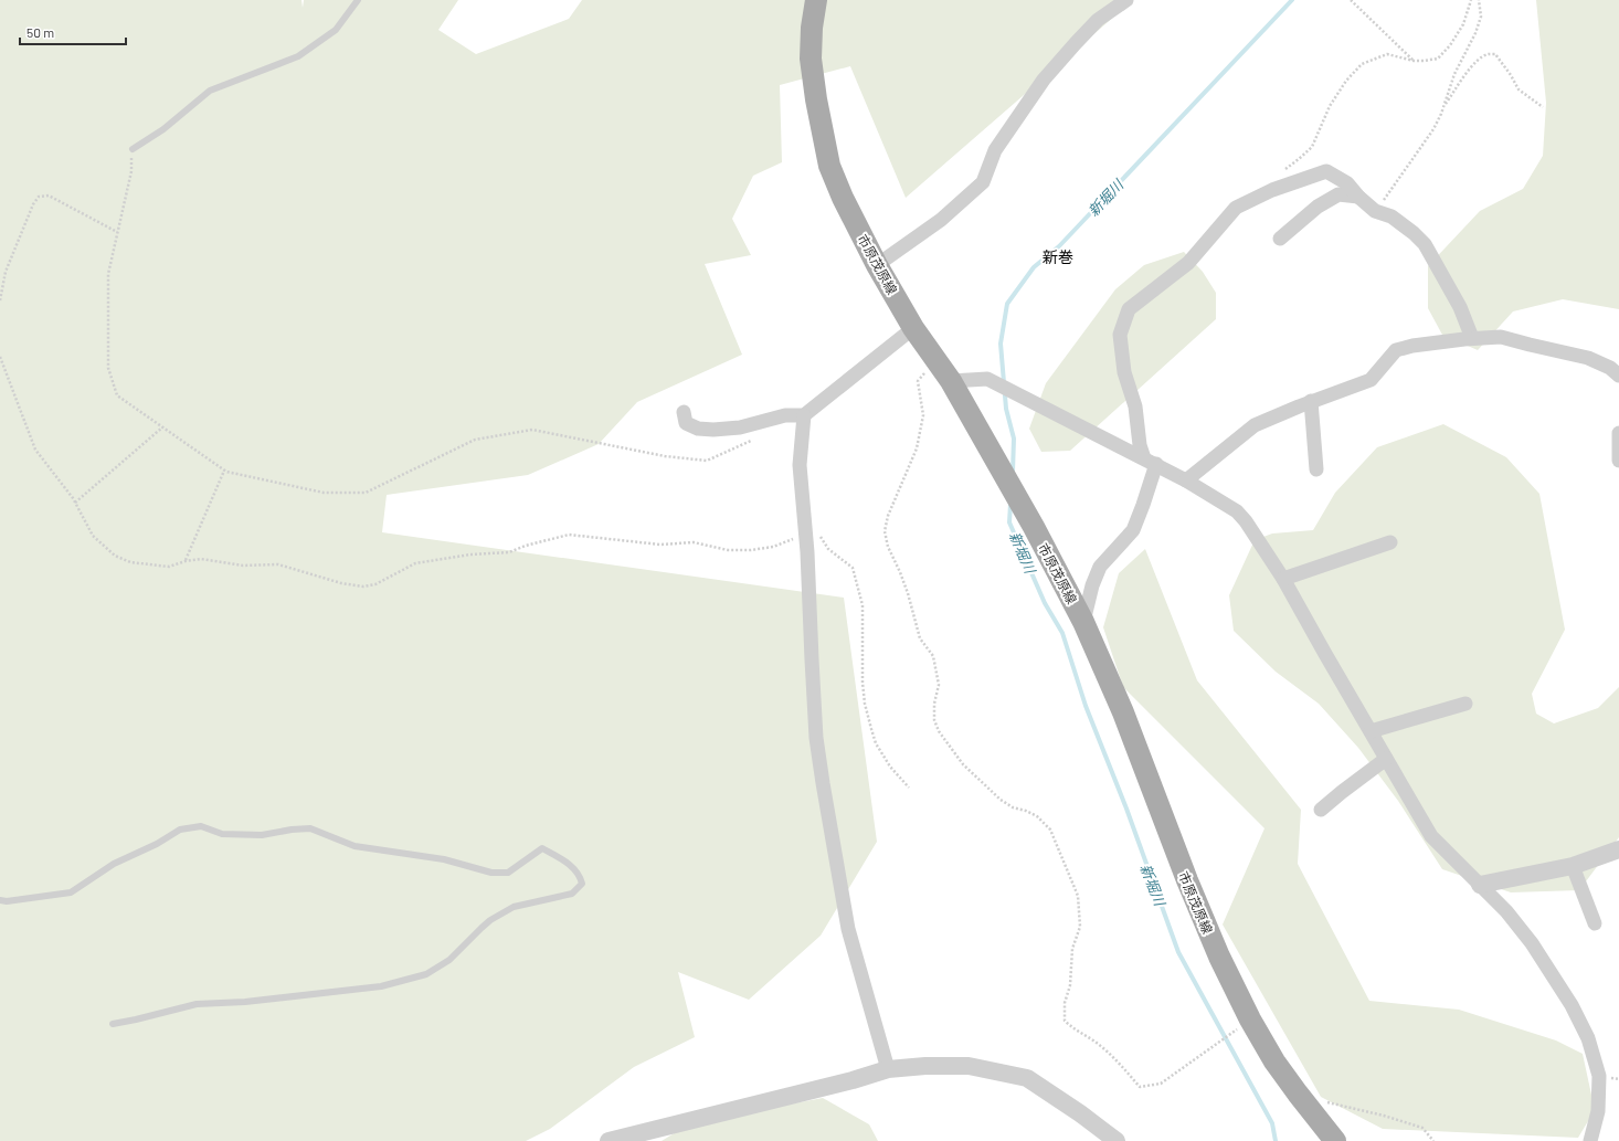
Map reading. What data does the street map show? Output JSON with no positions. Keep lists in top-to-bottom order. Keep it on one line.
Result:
{"streets":{"main road":["市原茂原線"]},"districts":["新巻"],"water":["新堀川"],"scale_bar":"50 m"}
